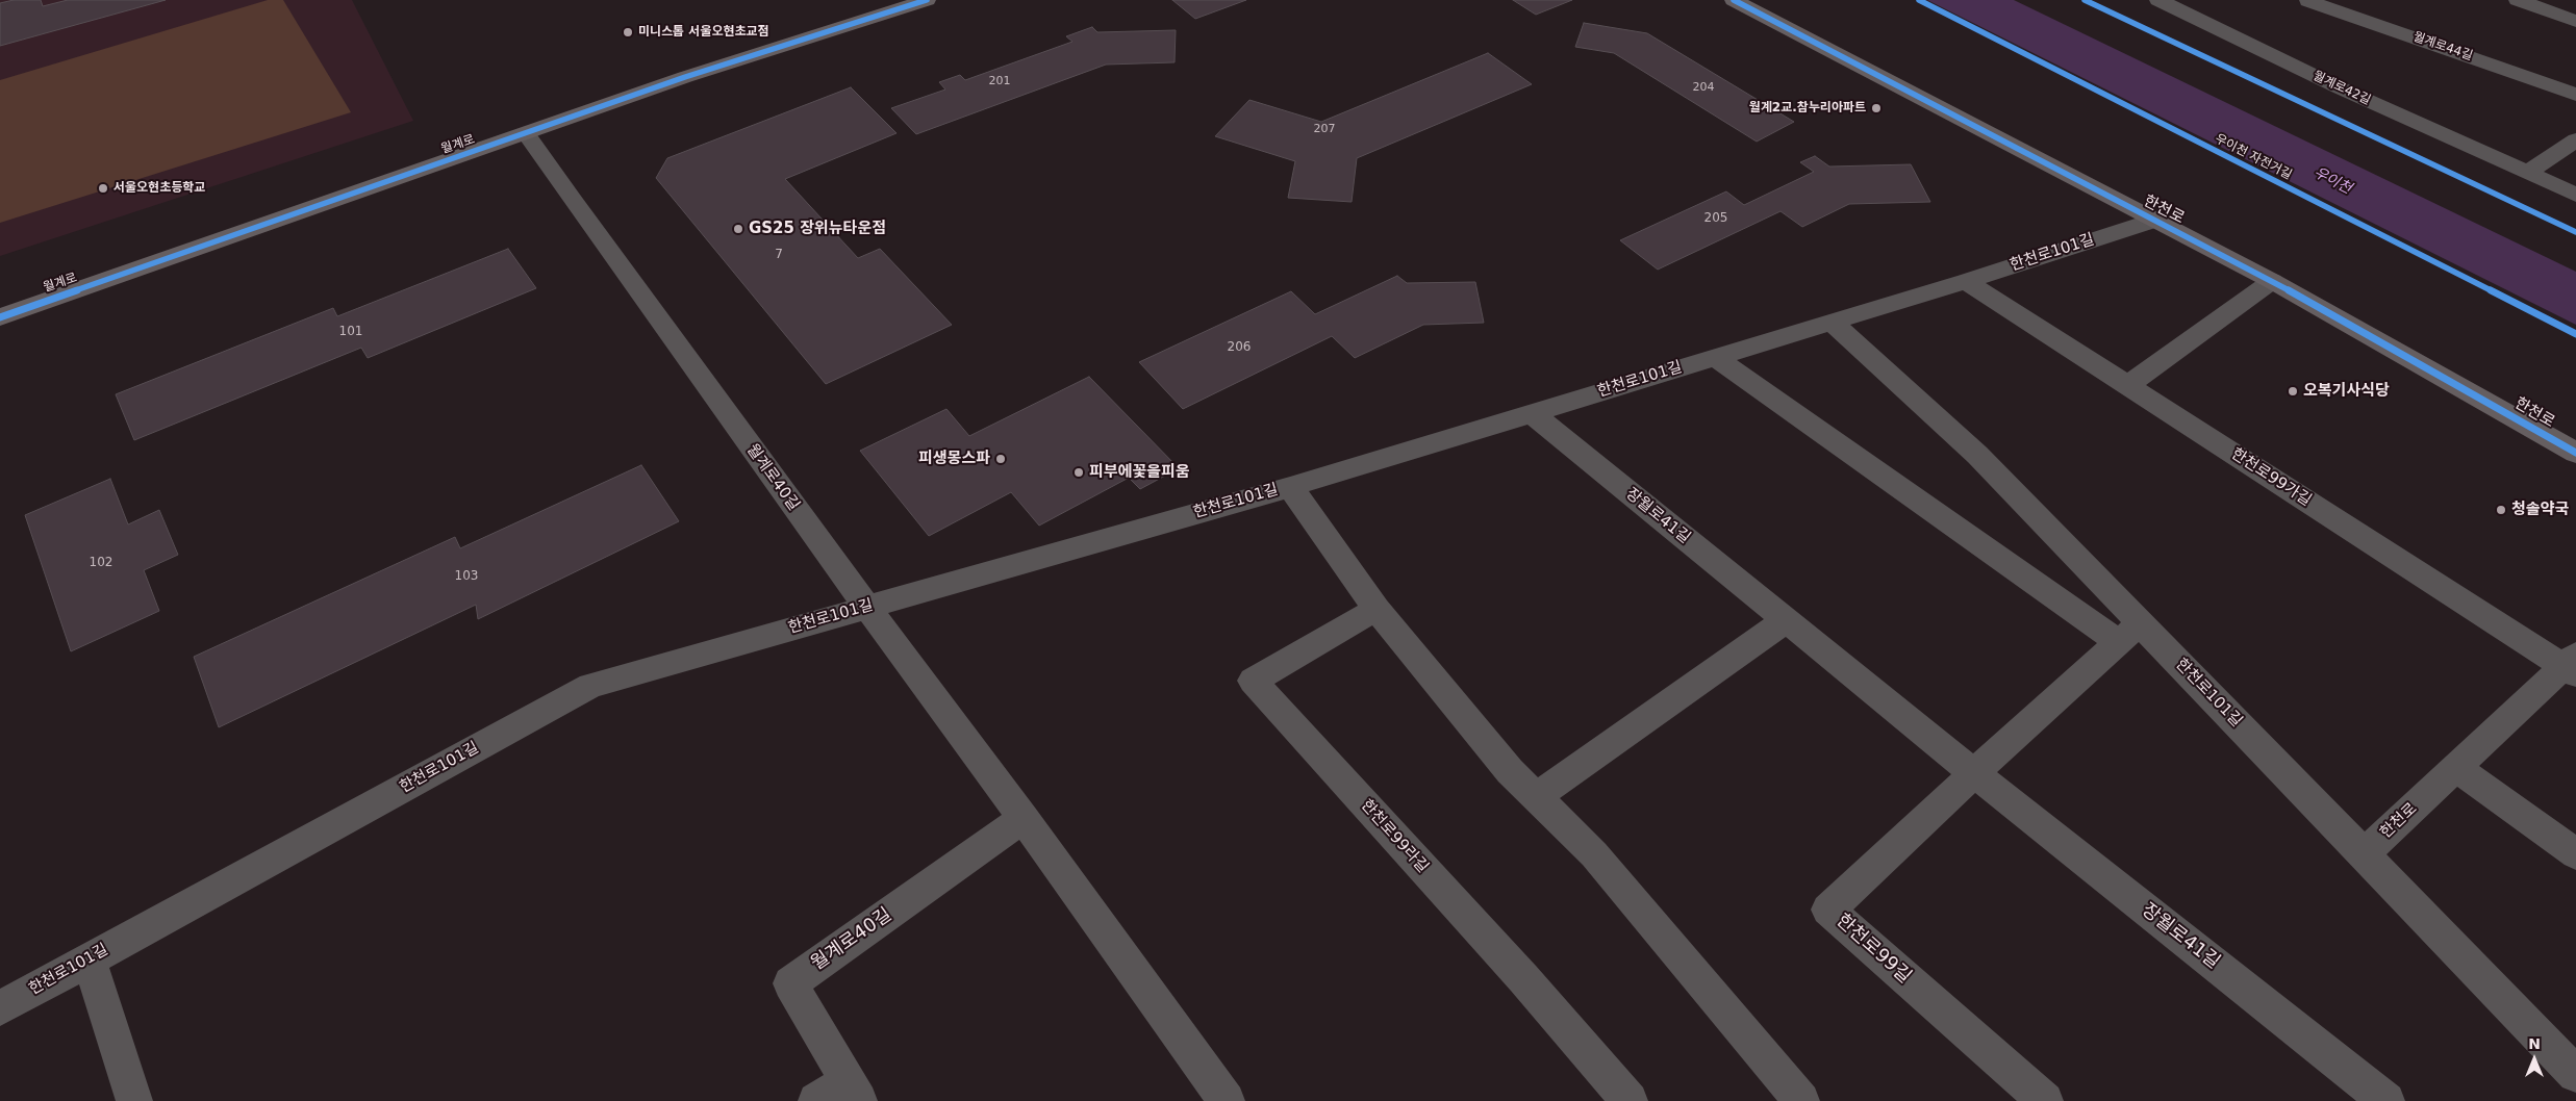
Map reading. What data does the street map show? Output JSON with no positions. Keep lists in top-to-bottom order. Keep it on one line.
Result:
{"streets":{"main road":["월계로","한천로"],"street":["월계로44길","월계로42길","한천로101길","월계로40길","한천로99가길","장월로41길","한천로99라길","한천로99길"],"cycle path":["우이천 자전거길"]},"crossings":[["월계로","월계로40길"],["한천로","한천로101길"],["한천로","한천로99가길"],["한천로101길","월계로40길"],["한천로101길","한천로99가길"],["한천로101길","장월로41길"],["장월로41길","한천로99길"]],"water":["우이천"],"places":["미니스톱 서울오현초교점","월계2교.참누리아파트","서울오현초등학교","GS25 장위뉴타운점","오복기사식당","피생몽스파","피부에꽃을피움","청솔약국"],"house_numbers":["201","204","207","205","7","101","206","102","103"],"north":"top"}
